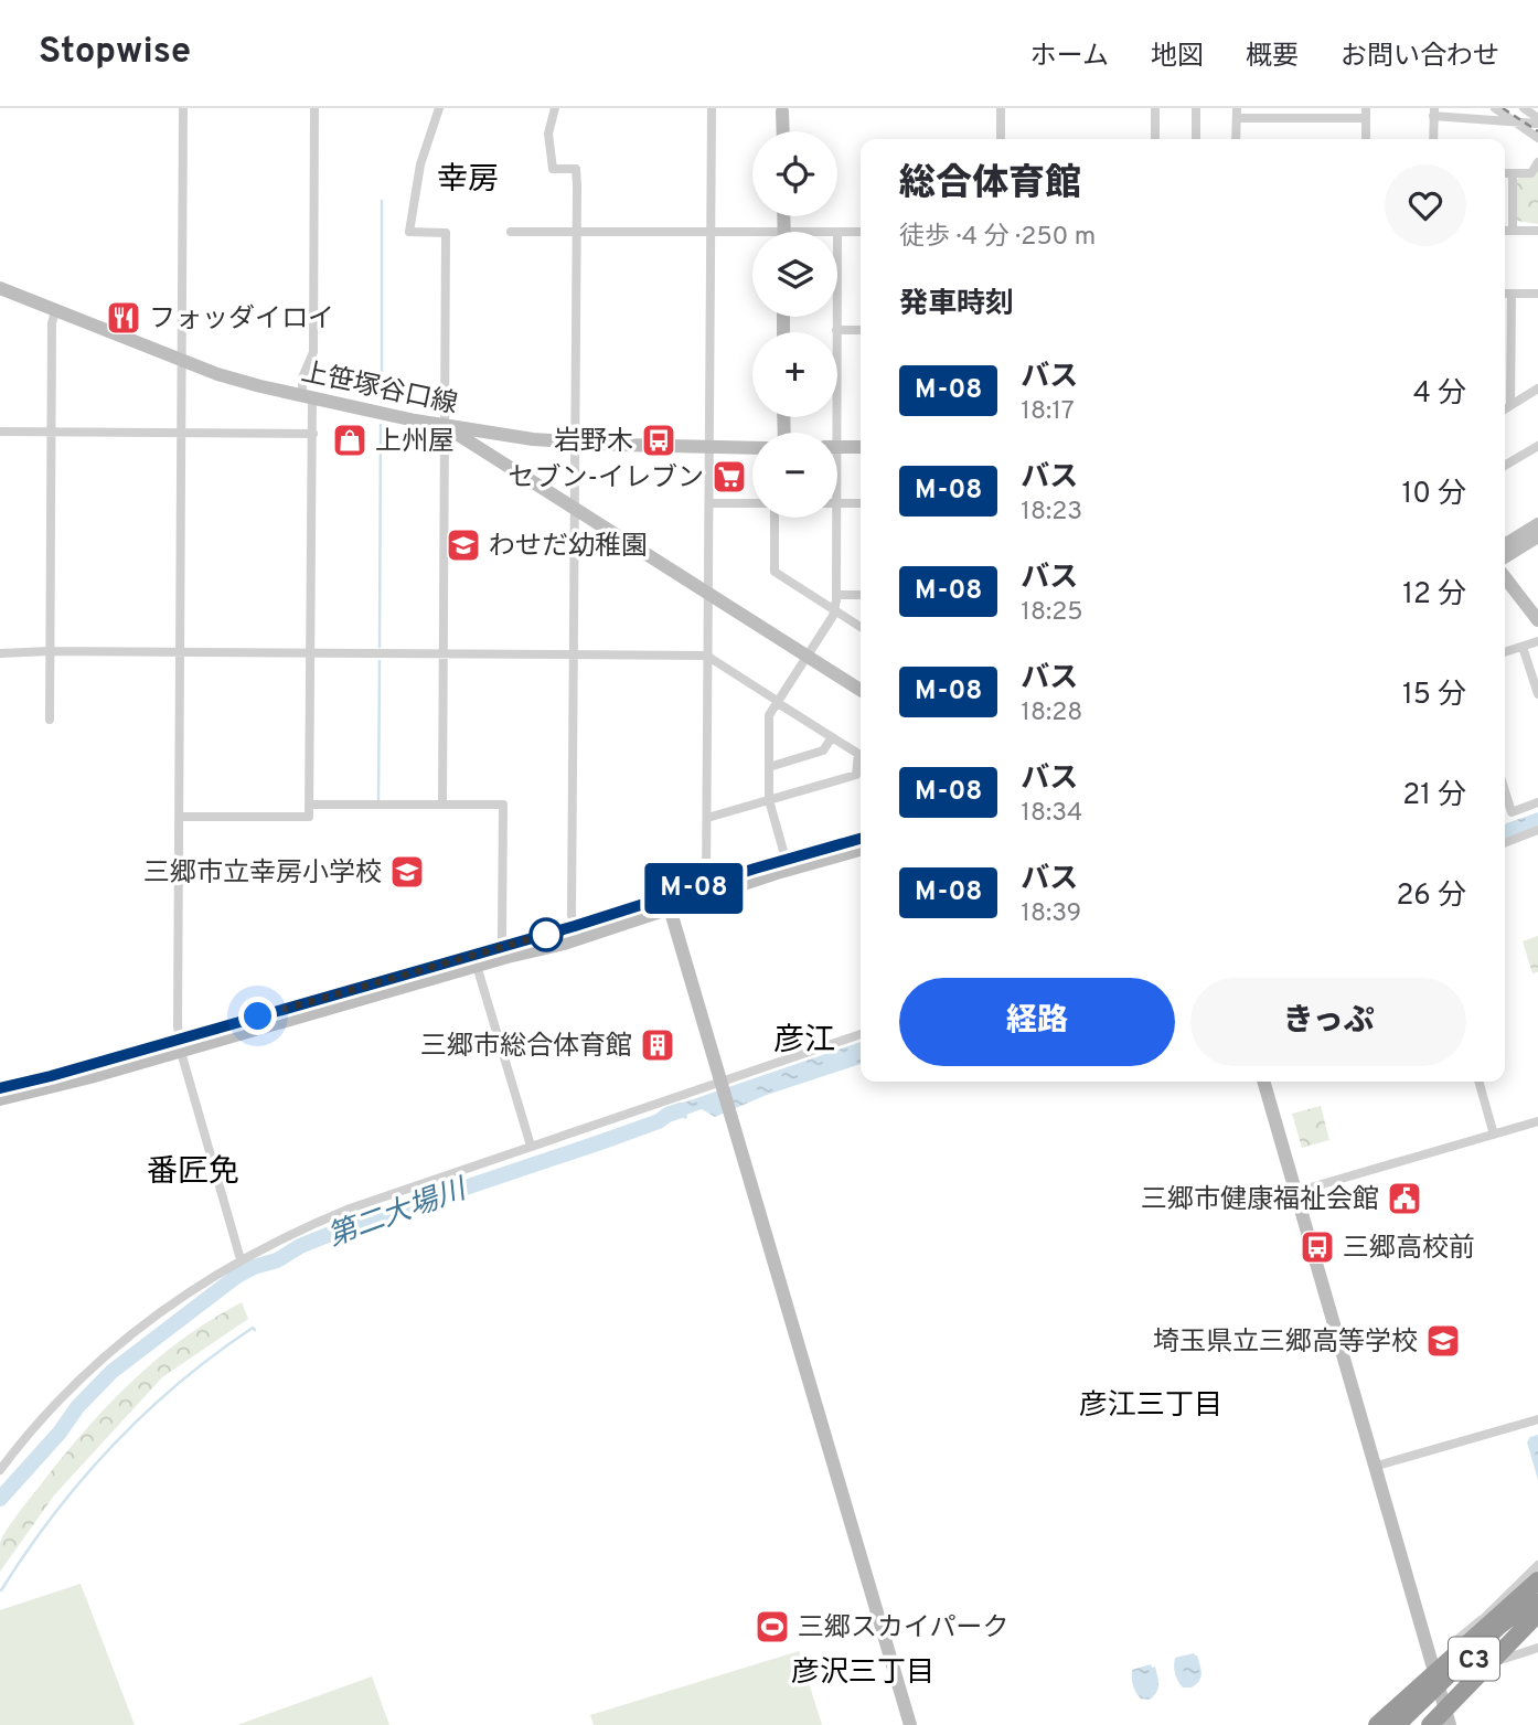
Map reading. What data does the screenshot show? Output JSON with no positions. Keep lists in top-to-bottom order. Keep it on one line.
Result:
{"streets":{"highway":["C3"],"street":["上笹塚谷口線"]},"districts":["幸房","彦江","番匠免","彦江三丁目","彦沢三丁目"],"water":["第二大場川"],"places":{"restaurant":["フォッダイロイ"],"shop":["上州屋"],"bus stop":["岩野木","三郷高校前"],"supermarket":["セブン-イレブン"],"school or university":["わせだ幼稚園","三郷市立幸房小学校","埼玉県立三郷高等学校"],"building":["三郷市総合体育館"],"public building":["三郷市健康福祉会館"],"sports":["三郷スカイパーク"]},"lines":["bus line M-08"],"page":{"header":"Stopwise","nav":["ホーム","地図","概要","お問い合わせ"],"on_map":"M-08","map_buttons":["+","−"],"heading":[["総合体育館","徒歩 · 4 分 · 250 m"],"発車時刻"],"list":[{"mark":"M-08","name":"バス","note":"18:17","value":"4 分"},{"mark":"M-08","name":"バス","note":"18:23","value":"10 分"},{"mark":"M-08","name":"バス","note":"18:25","value":"12 分"},{"mark":"M-08","name":"バス","note":"18:28","value":"15 分"},{"mark":"M-08","name":"バス","note":"18:34","value":"21 分"},{"mark":"M-08","name":"バス","note":"18:39","value":"26 分"}],"buttons":["経路","きっぷ"]}}
